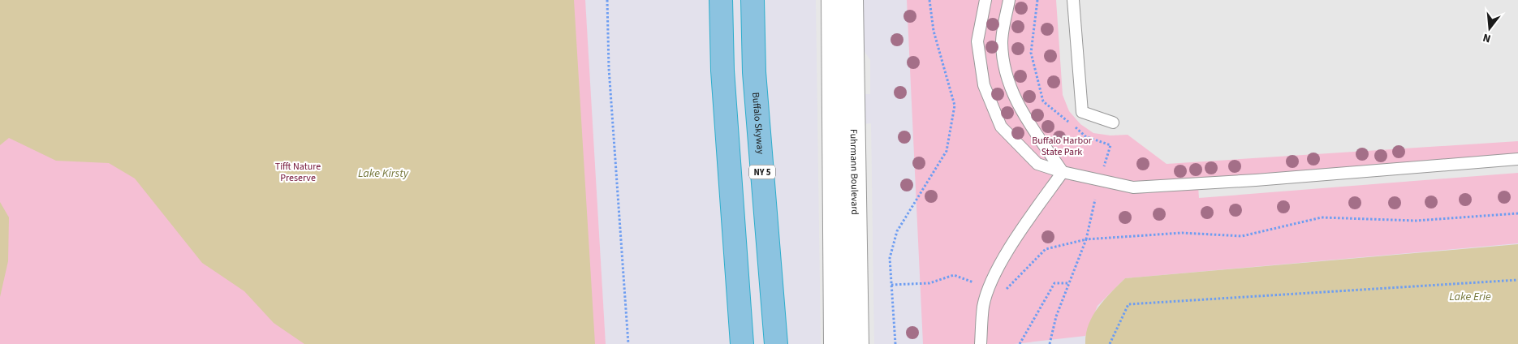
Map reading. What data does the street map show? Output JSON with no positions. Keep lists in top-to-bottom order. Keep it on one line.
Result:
{"streets":{"highway":["Buffalo Skyway","NY 5"],"street":["Fuhrmann Boulevard"]},"water":["Lake Kirsty","Lake Erie"],"parks":["Buffalo Harbor State Park","Tifft Nature Preserve"],"north":"bottom"}
